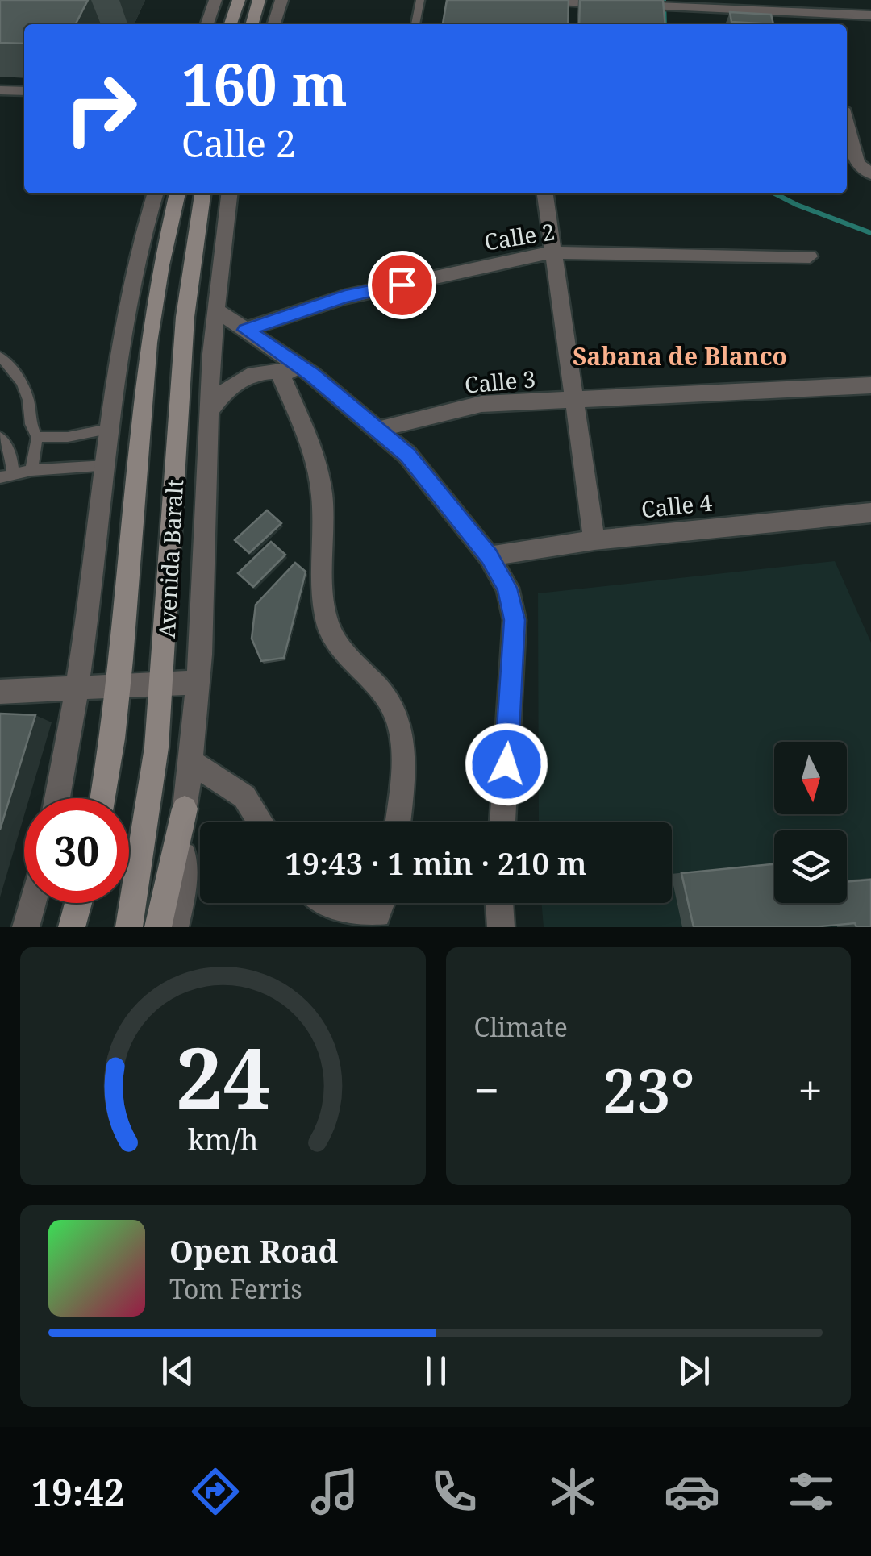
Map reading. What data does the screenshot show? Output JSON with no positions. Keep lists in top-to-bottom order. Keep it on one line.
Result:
{"streets":{"main road":["Avenida Baralt"],"street":["Calle 2","Calle 3","Calle 4"]},"districts":["Sabana de Blanco"],"north":"bottom","page":{"turn":["160 m","Calle 2"],"limit":"30","trip":"19:43 · 1 min · 210 m","tile":"Climate","heat":["−","23°","+"],"song":["Open Road","Tom Ferris"],"tabs":"19:42","gauge":["24","km/h"]}}
